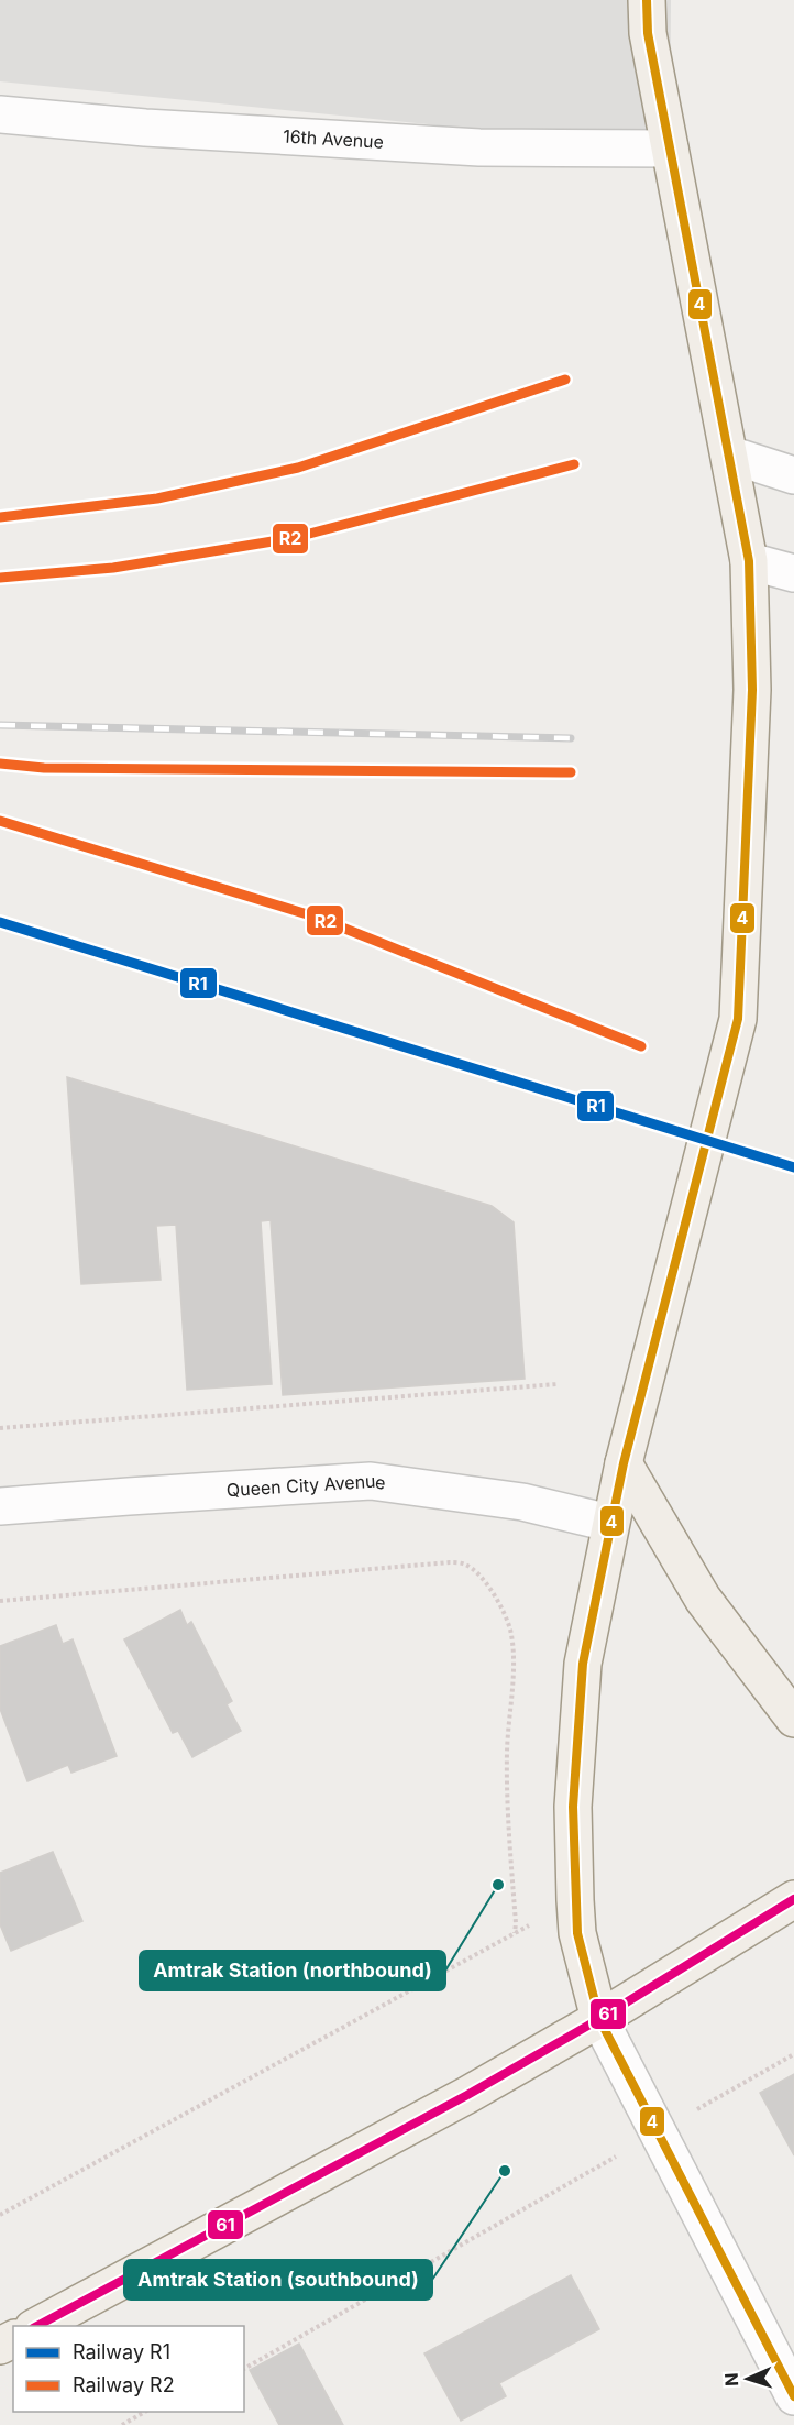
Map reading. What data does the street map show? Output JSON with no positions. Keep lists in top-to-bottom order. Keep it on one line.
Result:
{"streets":{"street":["16th Avenue","Queen City Avenue"]},"places":["Amtrak Station (northbound)","Amtrak Station (southbound)"],"lines":["transit line 4","rail line R2","rail line R1","transit line 61"],"legend":["Railway R1","Railway R2"],"north":"left"}
